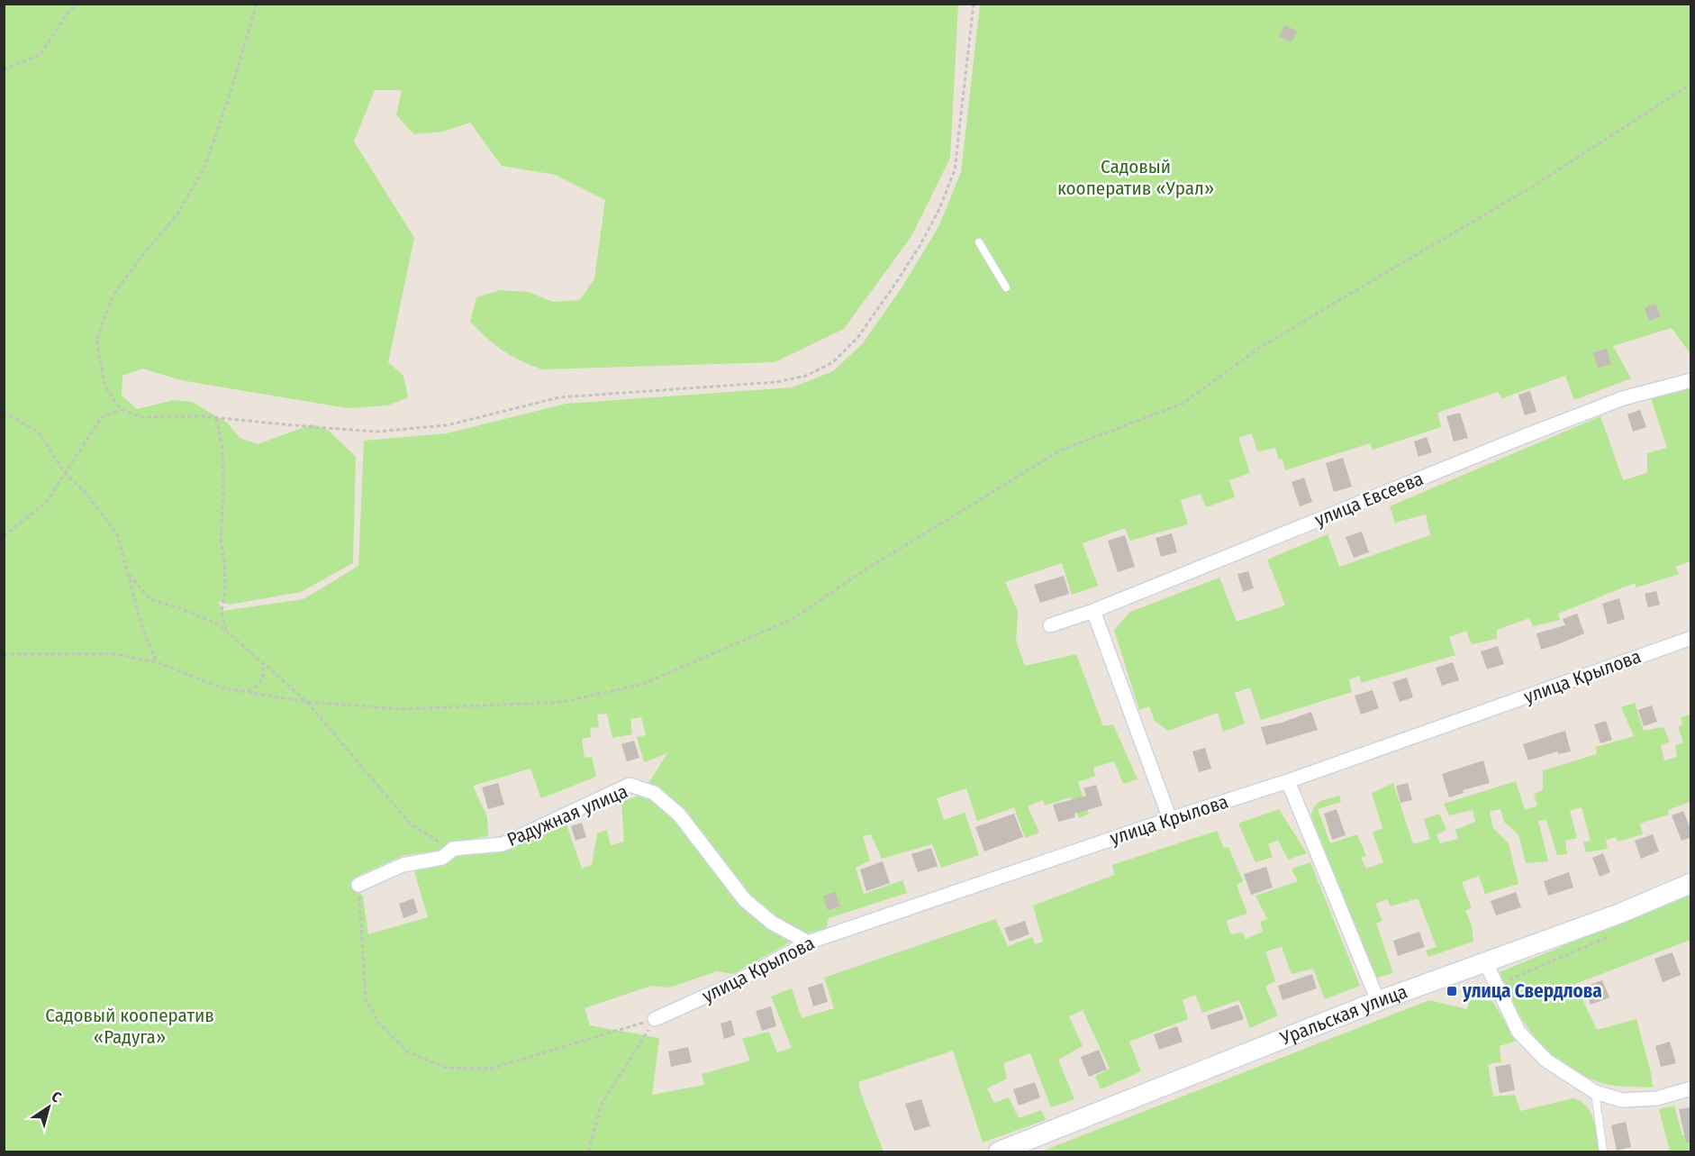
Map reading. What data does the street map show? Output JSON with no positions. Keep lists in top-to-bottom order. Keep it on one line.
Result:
{"streets":{"main road":["Уральская улица"],"street":["улица Евсеева","улица Крылова","Радужная улица"]},"crossings":[["улица Крылова","Радужная улица"]],"parks":["Садовый кооператив «Урал»","Садовый кооператив «Радуга»"],"places":{"transit":["улица Свердлова"]},"north":"top right"}
